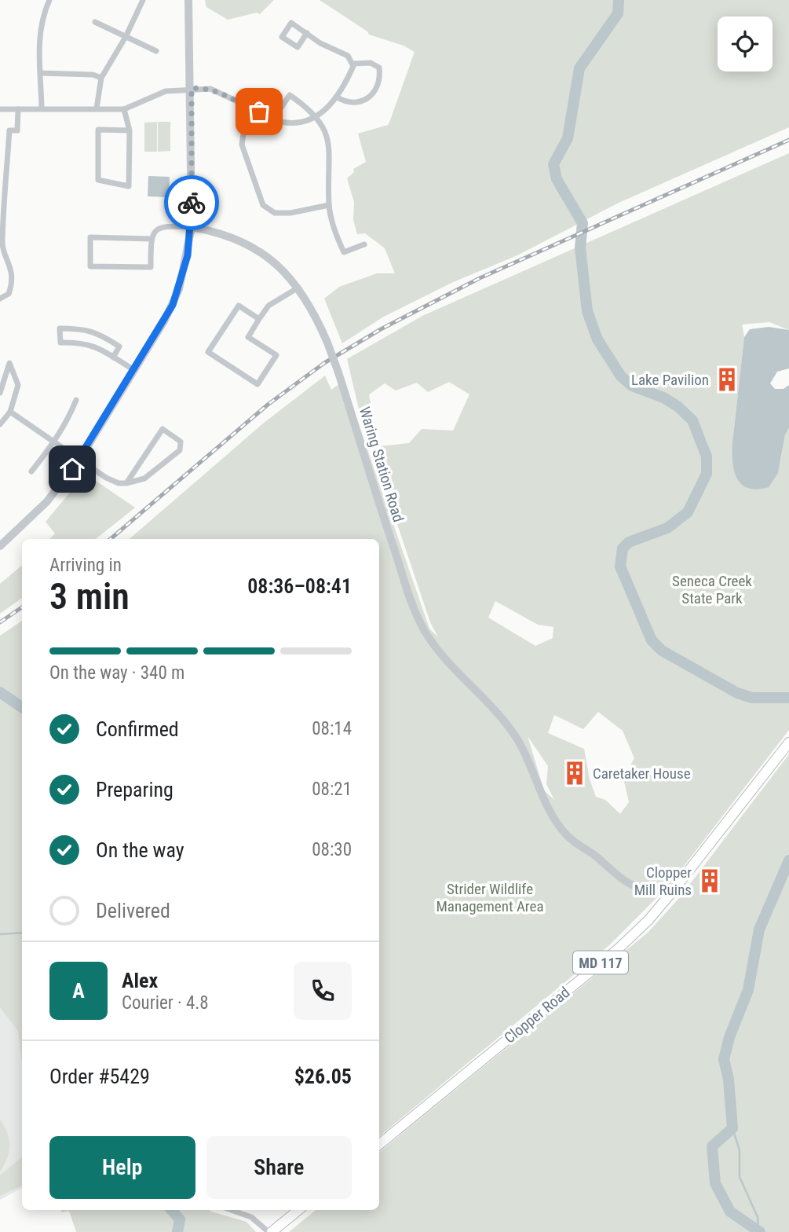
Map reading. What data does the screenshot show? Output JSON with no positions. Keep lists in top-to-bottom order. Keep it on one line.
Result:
{"streets":{"main road":["MD 117","Clopper Road"],"street":["Waring Station Road"]},"crossings":[["Waring Station Road","Clopper Road"]],"parks":["Seneca Creek State Park","Strider Wildlife Management Area"],"places":{"building":["Lake Pavilion","Caretaker House","Clopper Mill Ruins"]},"page":{"heading":["3 min","Arriving in","08:36–08:41"],"panel":["Alex","Courier · 4.8","Order #5429","$26.05"],"bar":"On the way · 340 m","list":[["Confirmed","08:14"],["Preparing","08:21"],["On the way","08:30"],"Delivered"],"round":"A","buttons":["Help","Share"]}}
